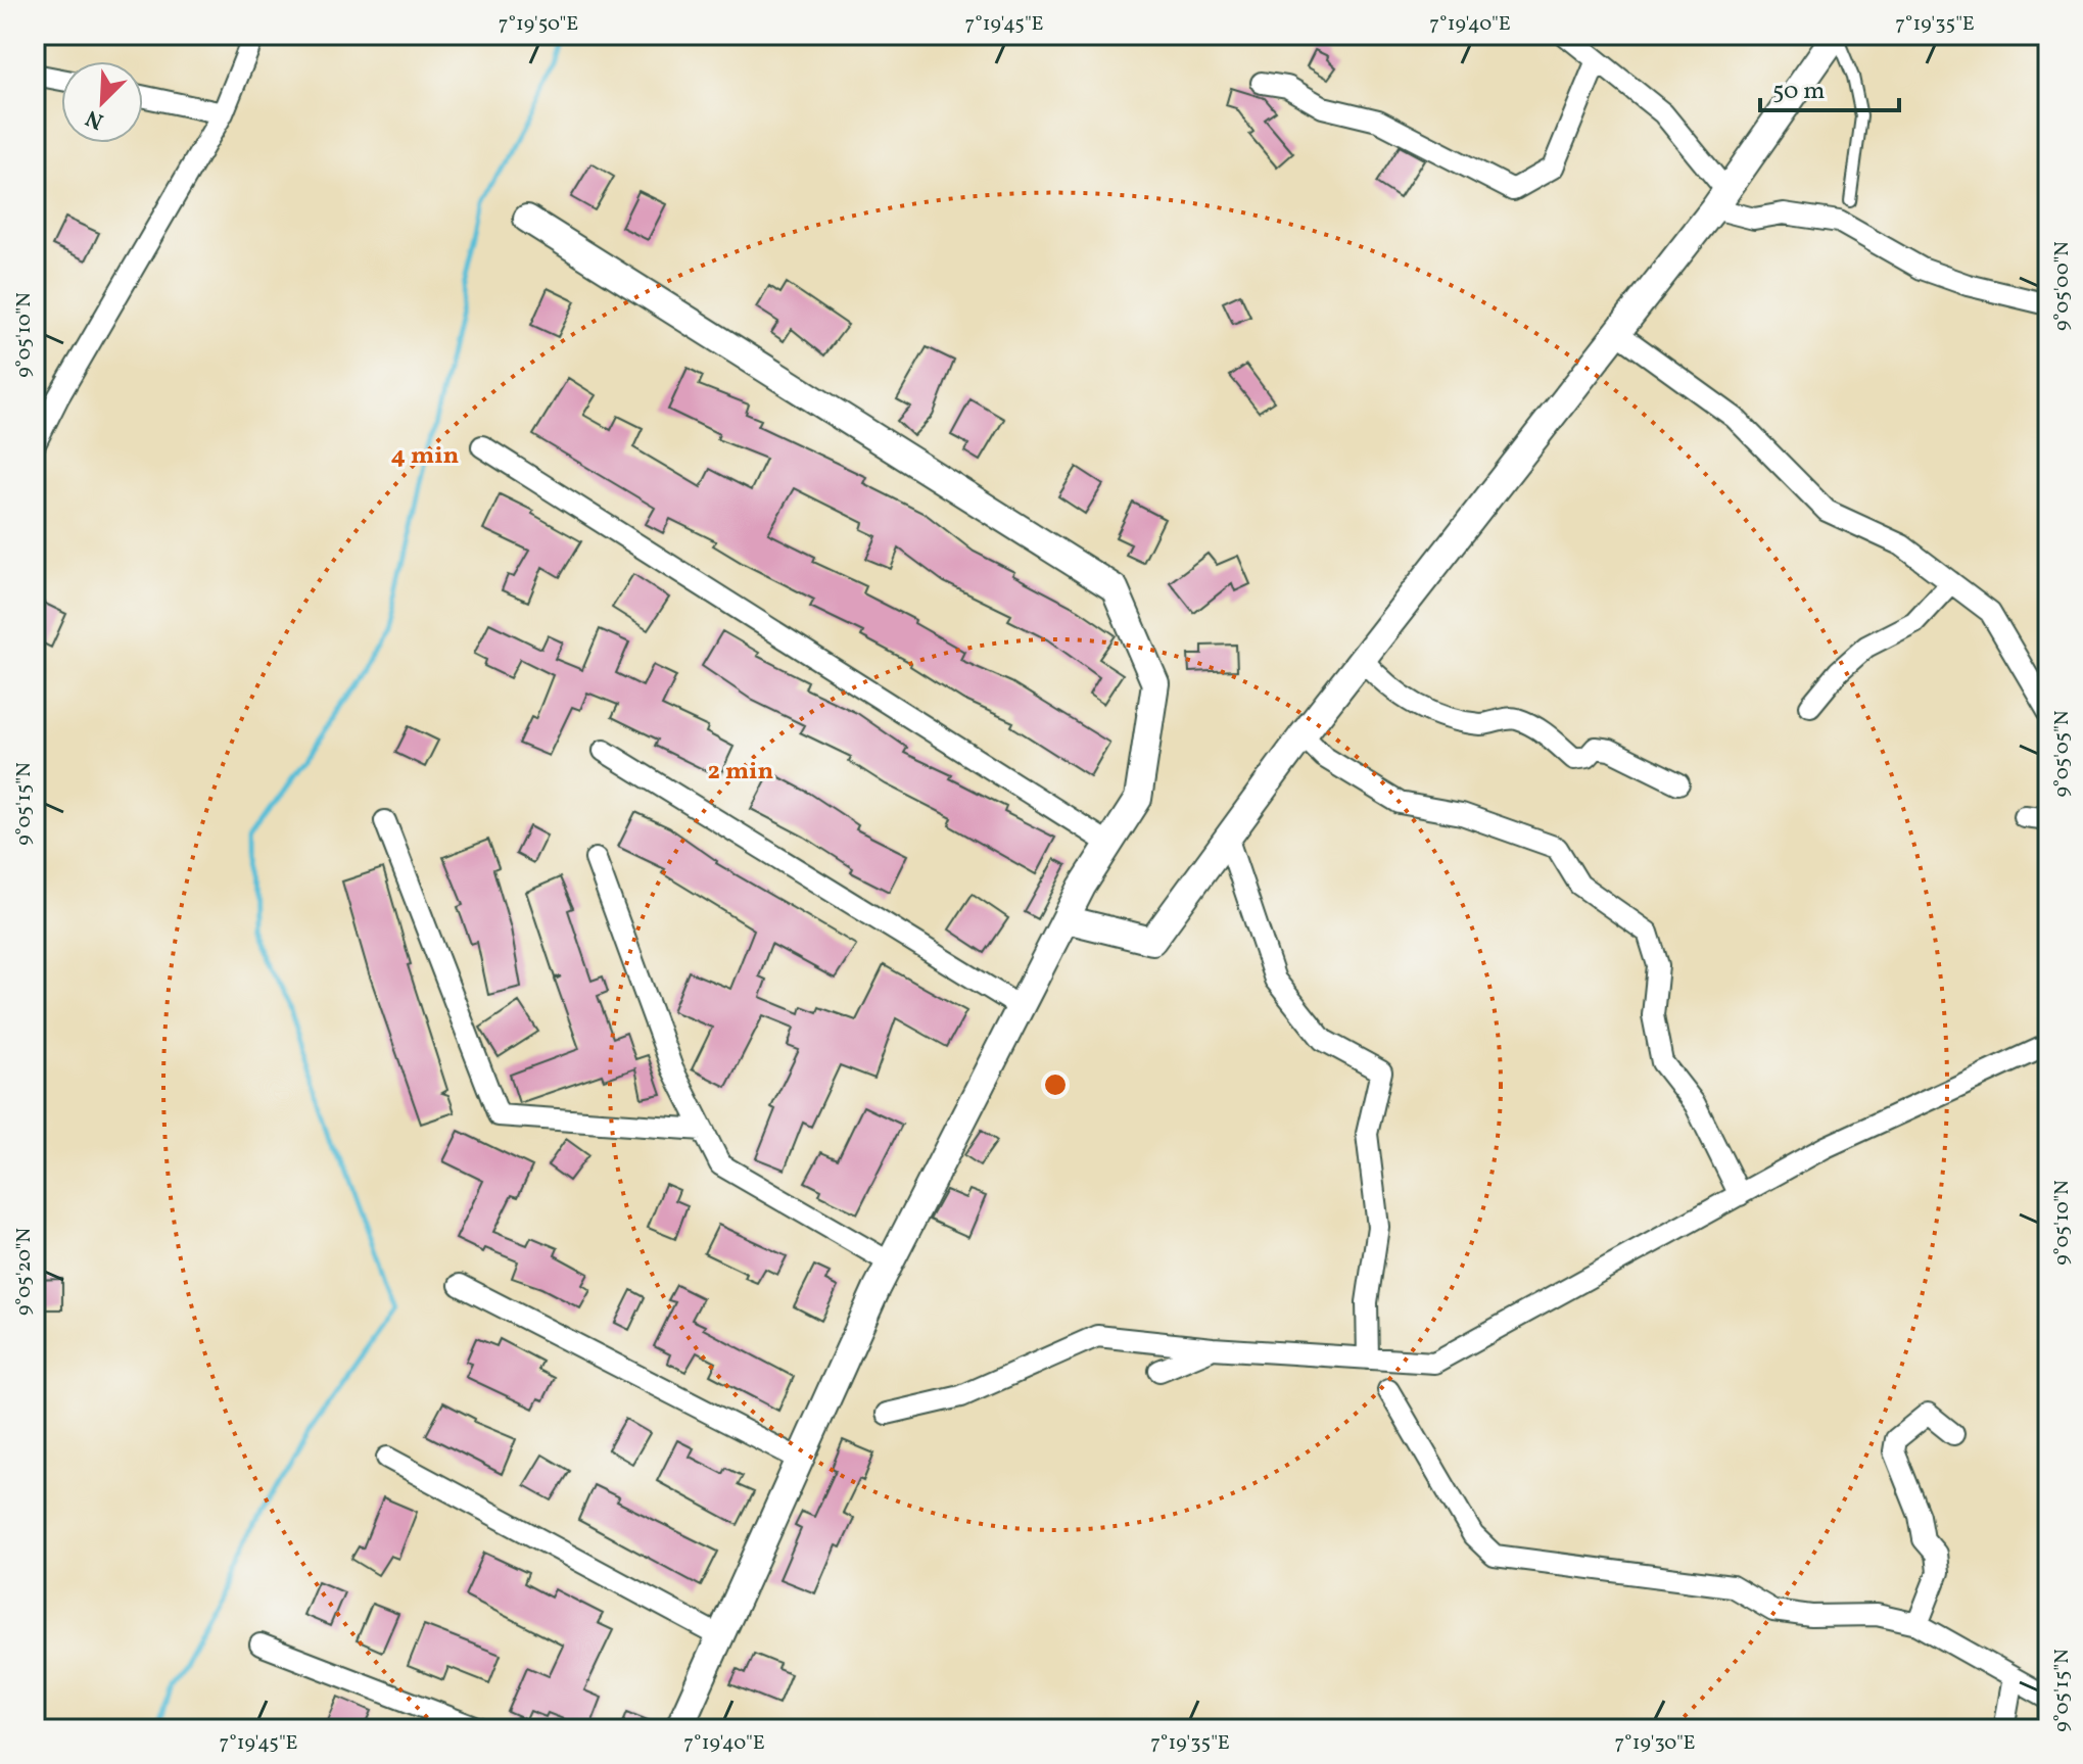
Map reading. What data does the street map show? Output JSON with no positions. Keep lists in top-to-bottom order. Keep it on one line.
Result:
{"scale_bar":"50 m","north":"bottom left","coordinates":["7°19'50\"E","7°19'45\"E","7°19'40\"E","7°19'35\"E","9°05'00\"N","9°05'10\"N","9°05'05\"N","9°05'15\"N","9°05'20\"N","7°19'30\"E"],"rings":["4 min","2 min"]}
